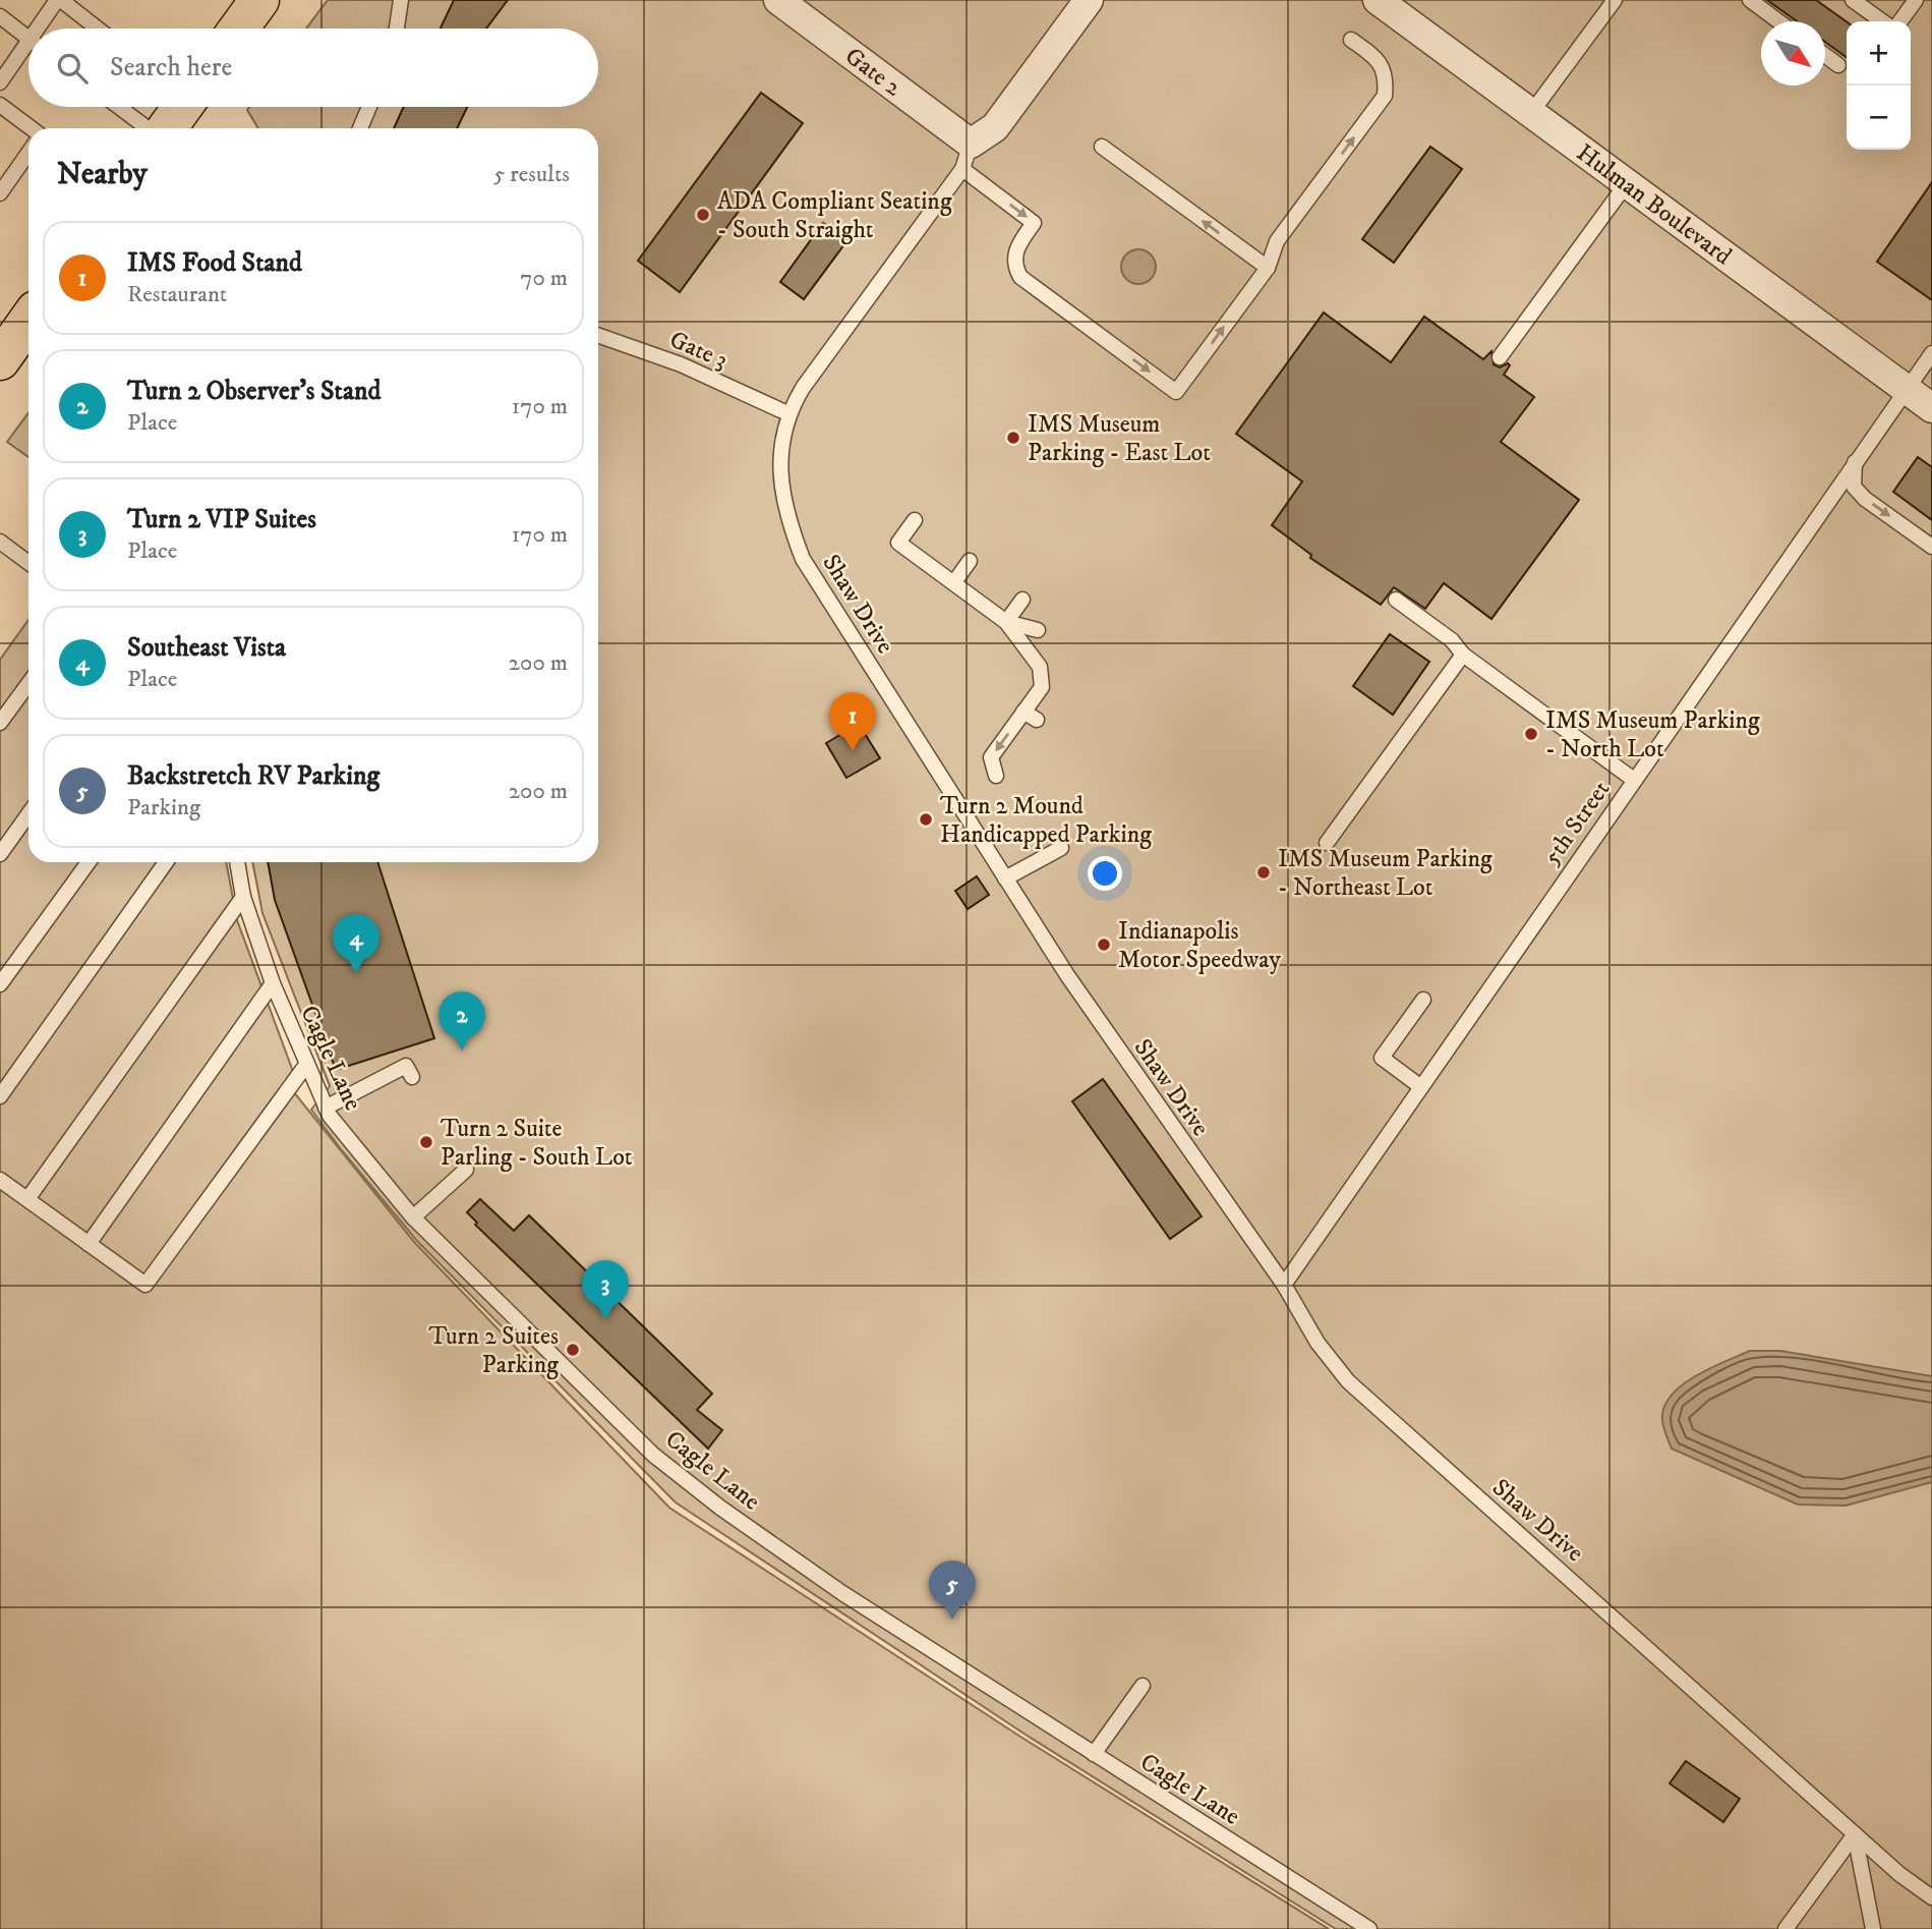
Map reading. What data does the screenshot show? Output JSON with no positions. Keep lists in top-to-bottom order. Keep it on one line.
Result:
{"streets":{"street":["Gate 2","Hulman Boulevard"],"lane":["Gate 3","Shaw Drive","5th Street","Cagle Lane"]},"crossings":[["Gate 2","Shaw Drive"],["Hulman Boulevard","5th Street"],["Gate 3","Shaw Drive"],["Shaw Drive","5th Street"]],"places":["ADA Compliant Seating - South Straight","IMS Museum Parking - East Lot","IMS Museum Parking - North Lot","Turn 2 Mound Handicapped Parking","IMS Museum Parking - Northeast Lot","Indianapolis Motor Speedway","Turn 2 Suite Parling - South Lot","Turn 2 Suites Parking"],"north":"bottom right","page":{"map_buttons":["+","−"],"search":"Search here","heading":["Nearby","5 results"],"list":[{"mark":"1","name":"IMS Food Stand","note":"Restaurant","value":"70 m"},{"mark":"2","name":"Turn 2 Observer's Stand","note":"Place","value":"170 m"},{"mark":"3","name":"Turn 2 VIP Suites","note":"Place","value":"170 m"},{"mark":"4","name":"Southeast Vista","note":"Place","value":"200 m"},{"mark":"5","name":"Backstretch RV Parking","note":"Parking","value":"200 m"}],"pins":["1","4","2","3","5"]}}
